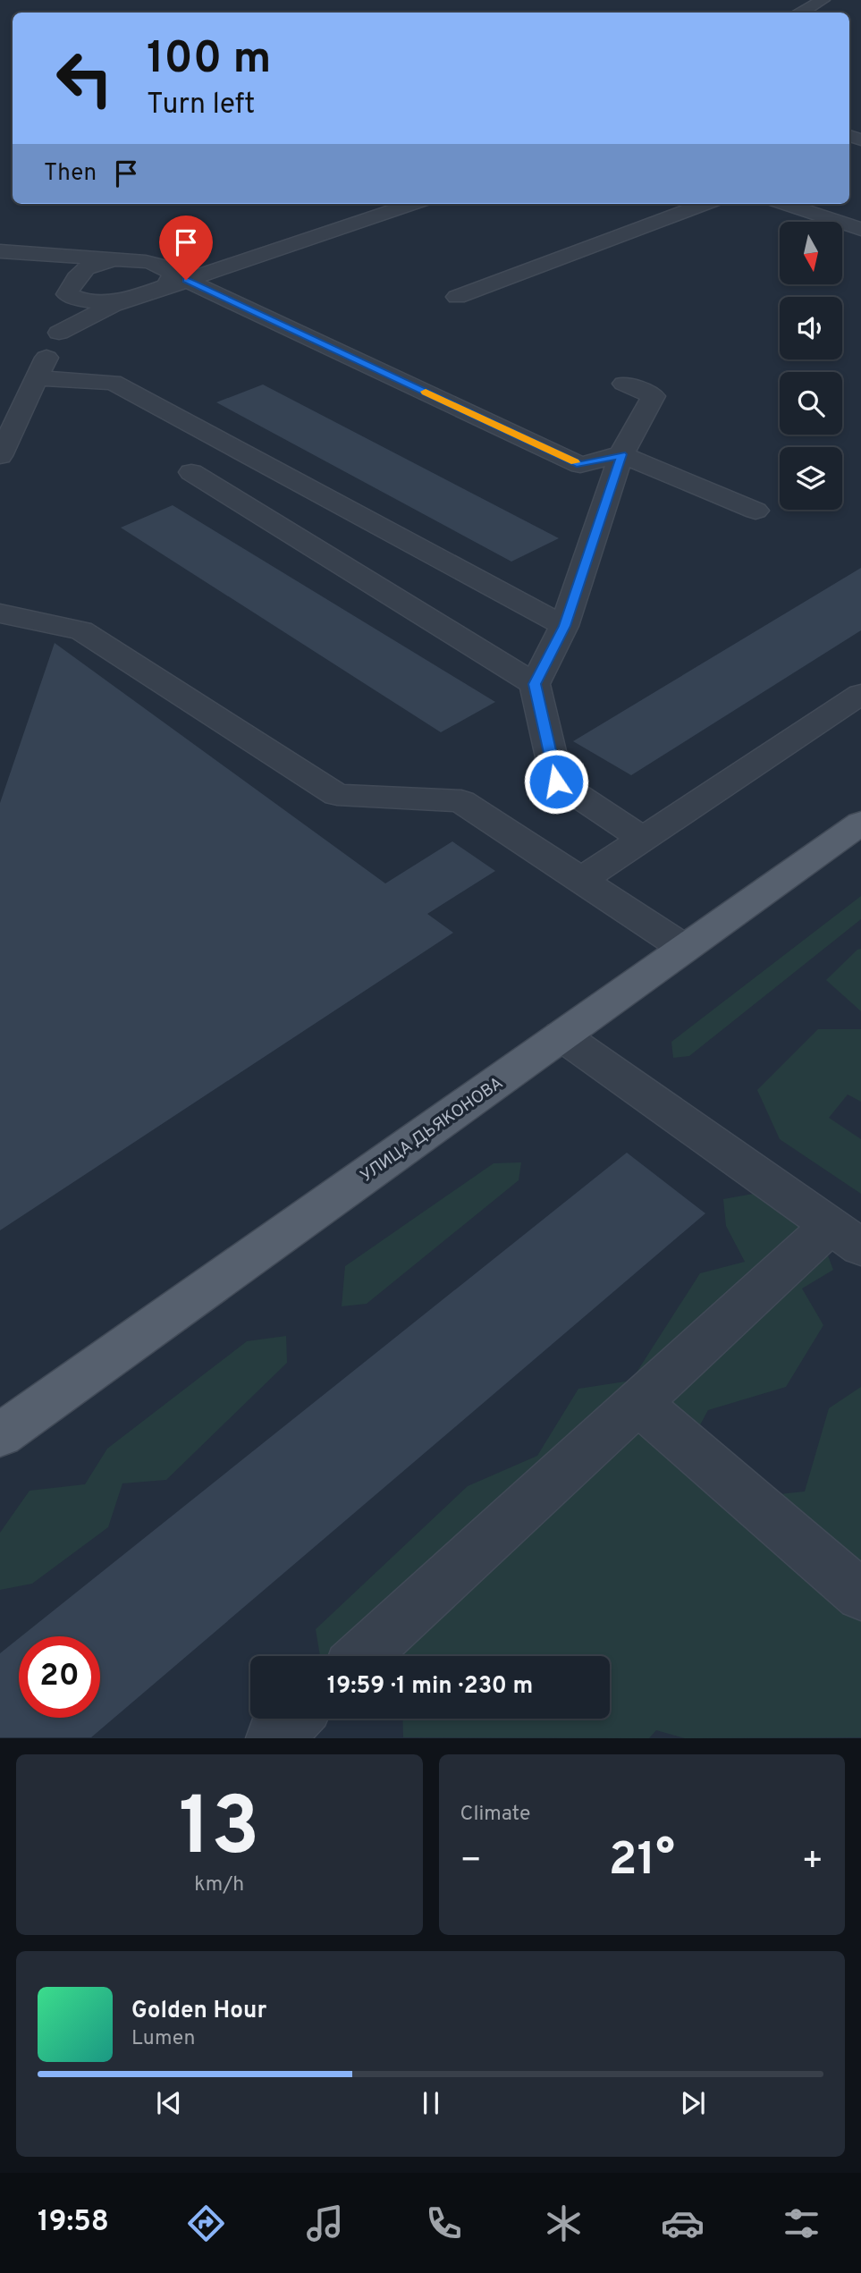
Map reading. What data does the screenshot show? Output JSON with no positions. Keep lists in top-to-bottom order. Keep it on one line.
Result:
{"streets":{"main road":["УЛИЦА ДЬЯКОНОВА"]},"north":"bottom","page":{"turn":["100 m","Turn left"],"then":"Then","limit":"20","trip":"19:59 · 1 min · 230 m","tile":[["13","km/h"],"Climate"],"heat":["−","21°","+"],"song":["Golden Hour","Lumen"],"tabs":"19:58"}}
